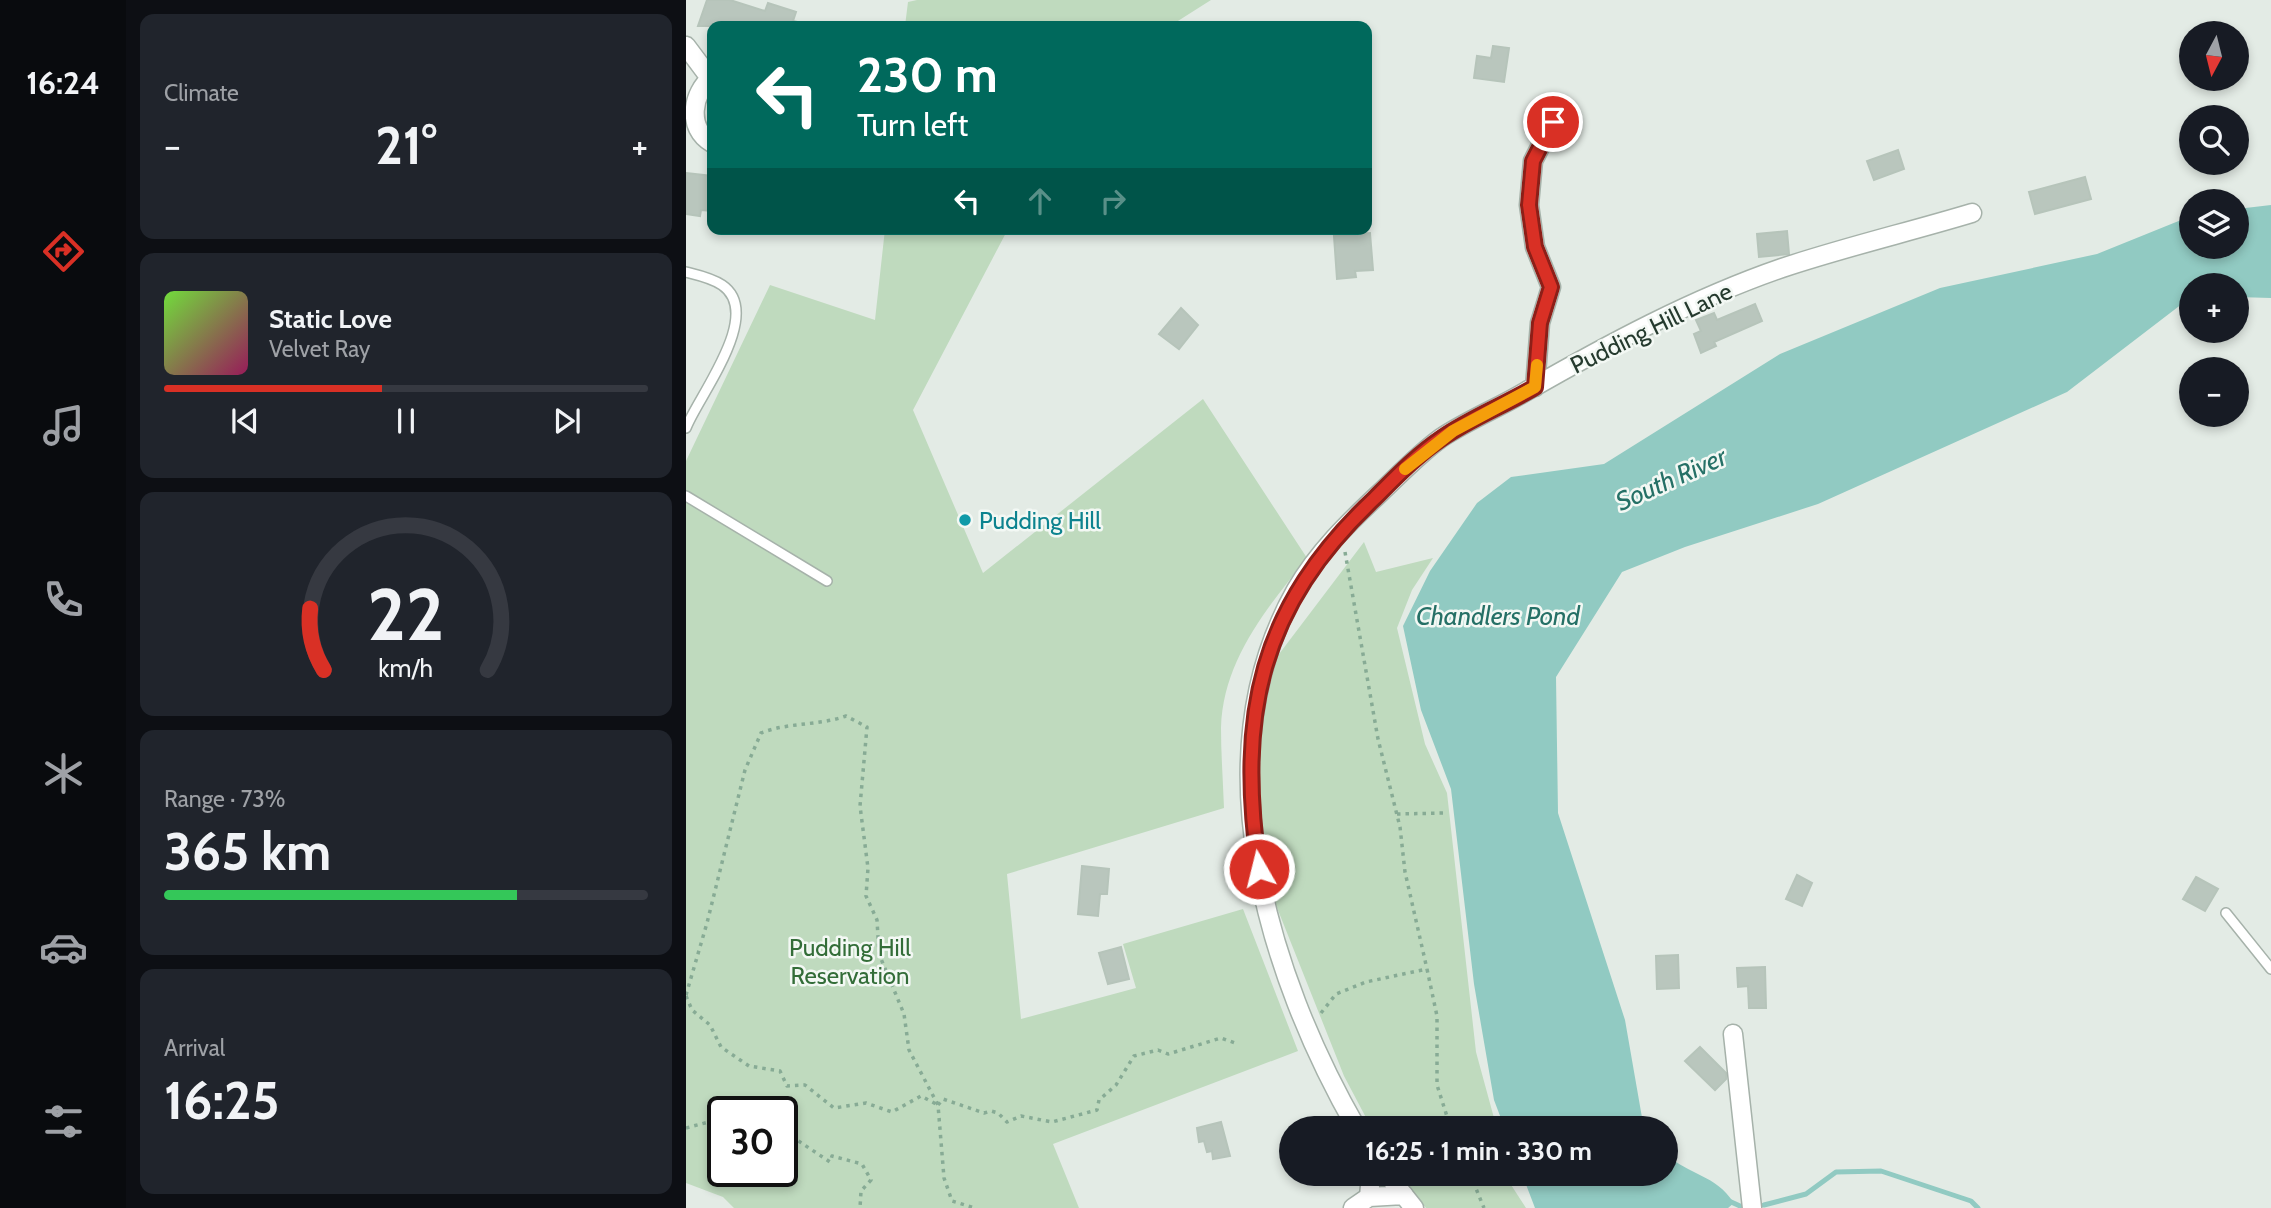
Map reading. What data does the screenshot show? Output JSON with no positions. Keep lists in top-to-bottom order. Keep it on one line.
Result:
{"streets":{"street":["Pudding Hill Lane"]},"water":["South River","Chandlers Pond"],"parks":["Pudding Hill Reservation"],"places":["Pudding Hill"],"north":"bottom","page":{"tabs":"16:24","tile":["Climate",["Range · 73%","365 km"],["Arrival","16:25"]],"map_buttons":["+","−"],"turn":["230 m","Turn left"],"heat":["−","21°","+"],"song":["Static Love","Velvet Ray"],"limit":"30","trip":"16:25 · 1 min · 330 m","gauge":["22","km/h"]}}
